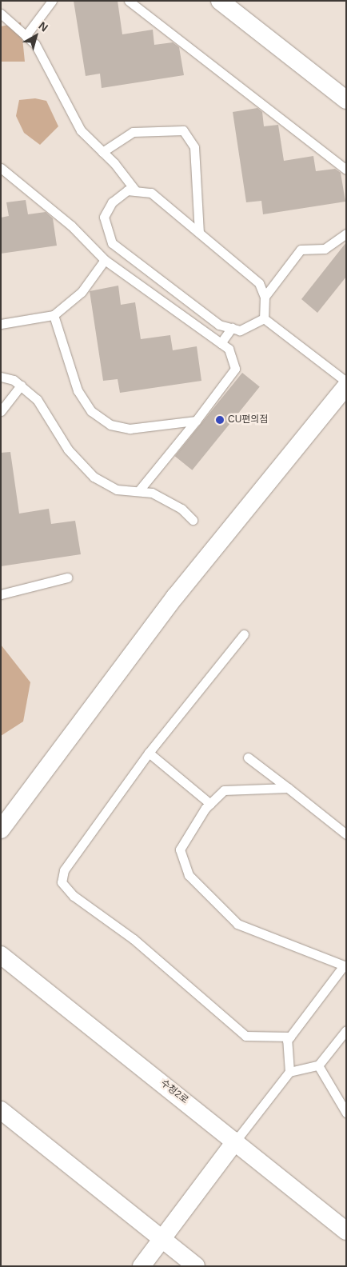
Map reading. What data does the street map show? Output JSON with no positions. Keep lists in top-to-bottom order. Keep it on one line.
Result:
{"streets":{"street":["수청2로"]},"places":["CU편의점"],"north":"top right"}
